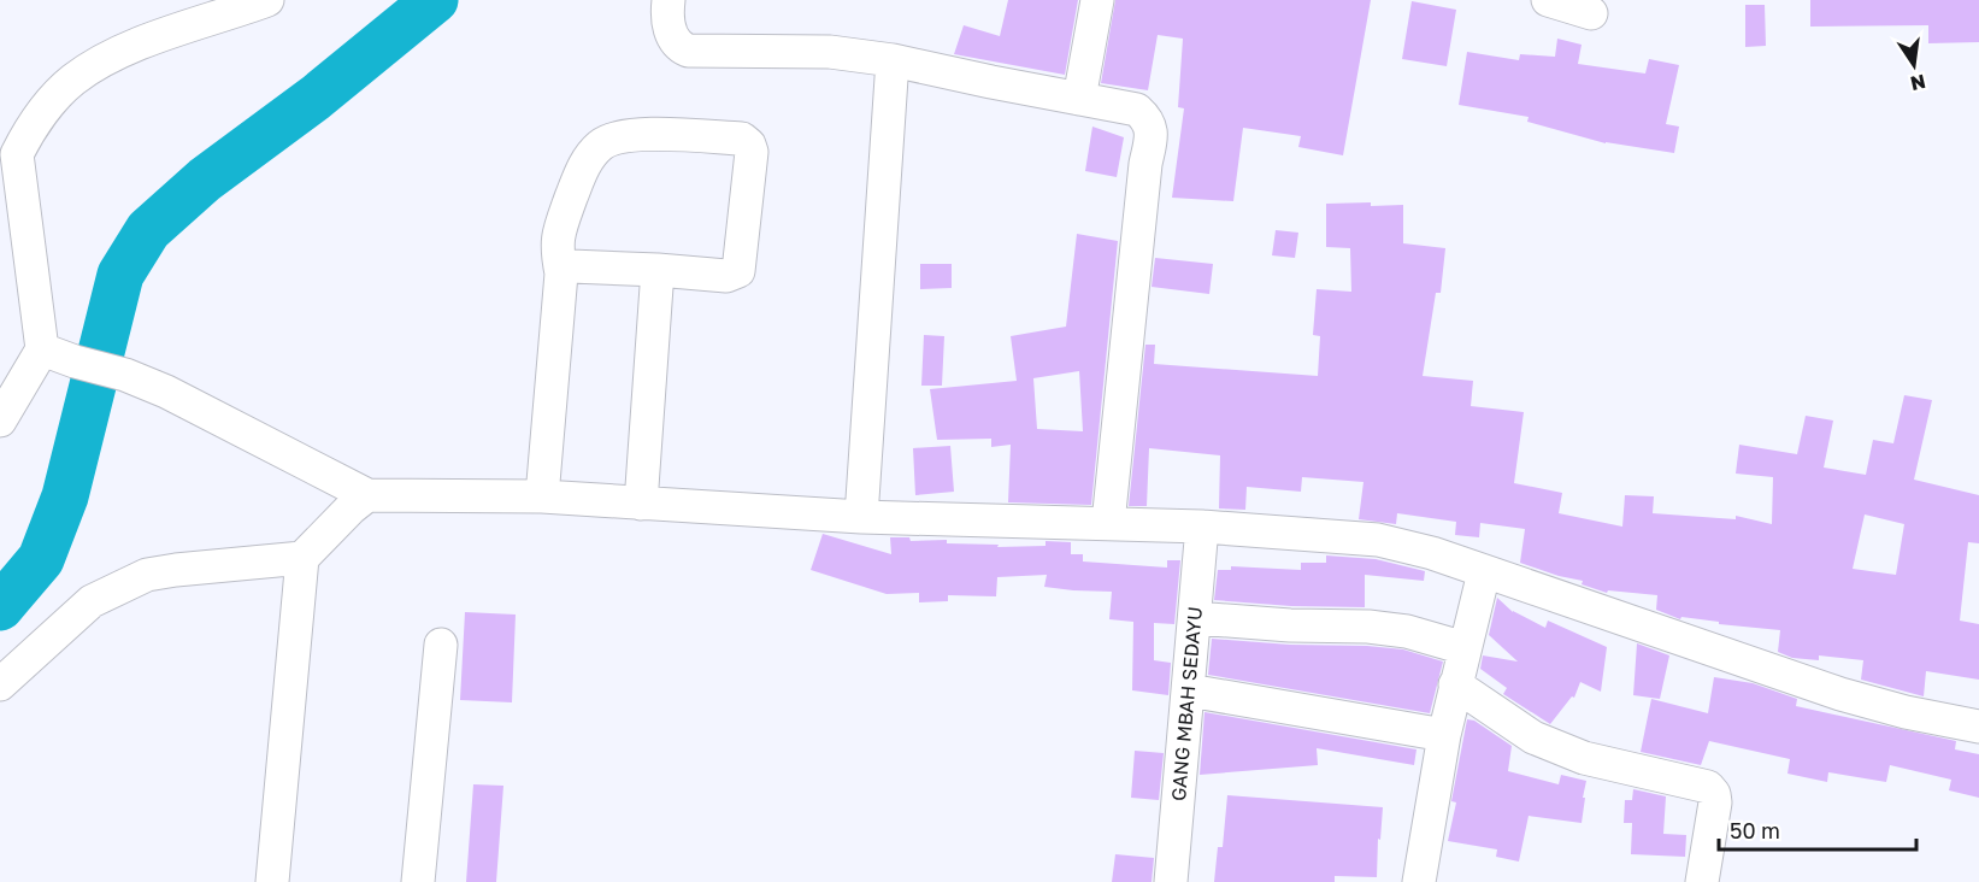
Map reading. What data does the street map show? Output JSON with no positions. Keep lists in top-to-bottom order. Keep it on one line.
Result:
{"streets":{"street":["GANG MBAH SEDAYU"]},"scale_bar":"50 m","north":"bottom"}
